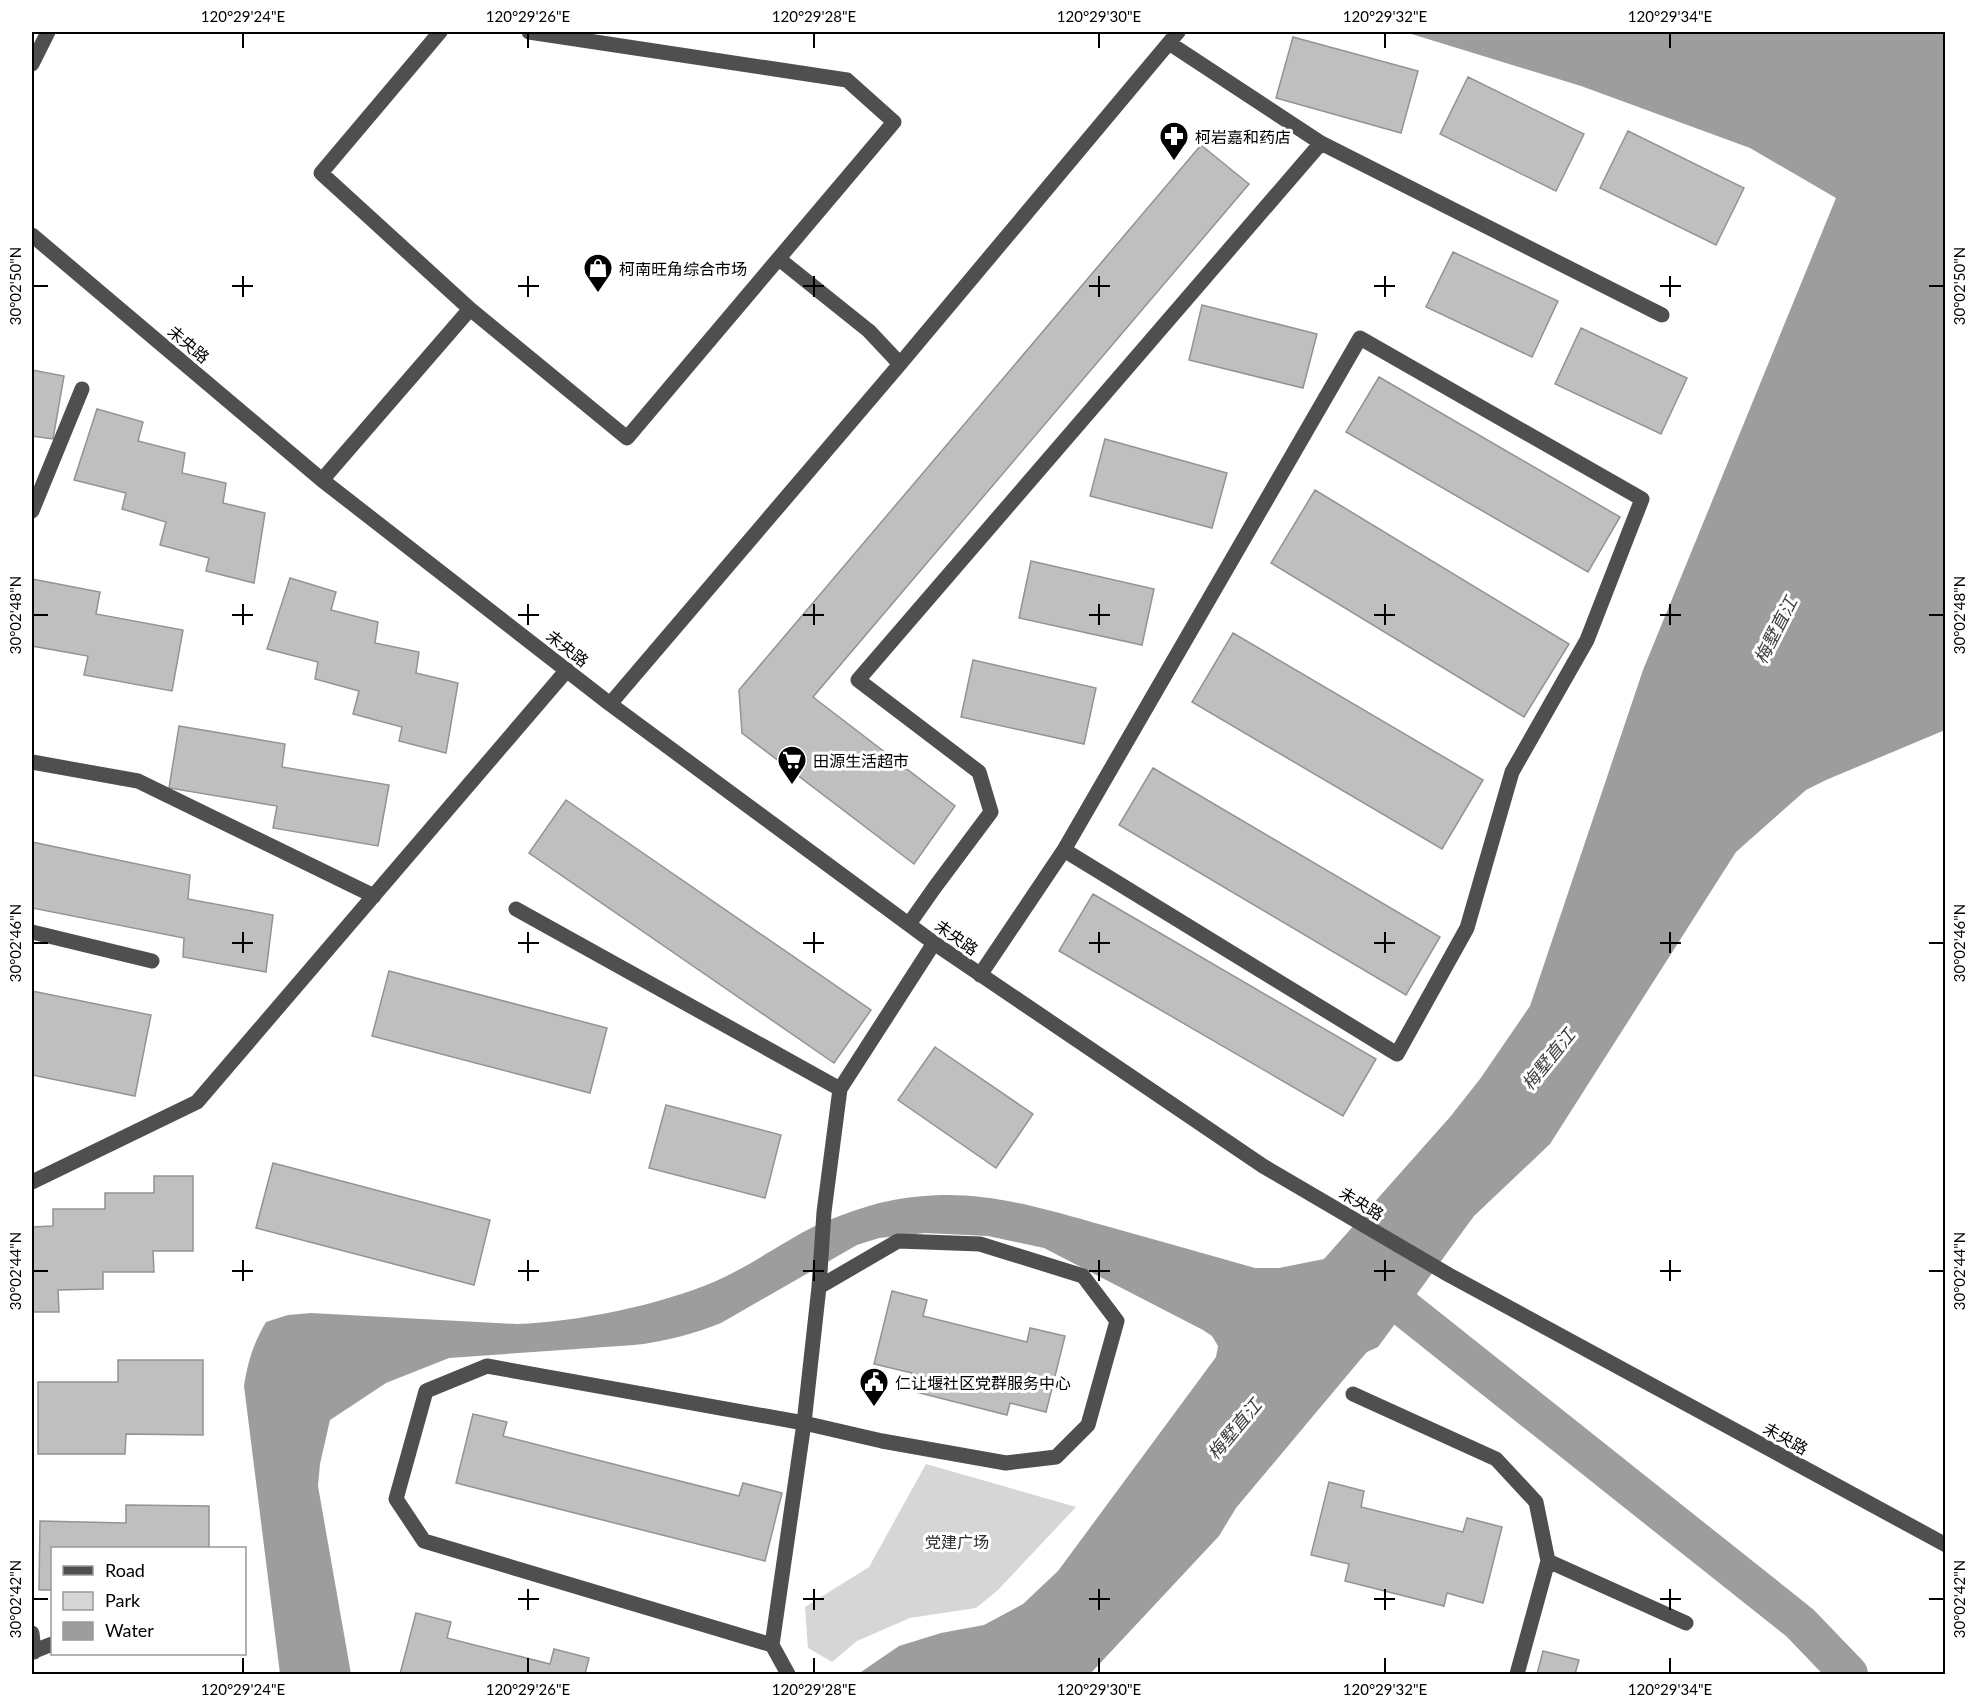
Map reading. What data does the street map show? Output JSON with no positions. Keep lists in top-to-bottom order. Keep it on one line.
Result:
{"streets":{"street":["未央路"]},"water":["梅墅直江"],"parks":["党建广场"],"places":{"pharmacy":["柯岩嘉和药店"],"shop":["柯南旺角综合市场"],"supermarket":["田源生活超市"],"public building":["仁让堰社区党群服务中心"]},"legend":["Road","Park","Water"],"coordinates":["120°29'24\"E","120°29'26\"E","120°29'28\"E","120°29'30\"E","120°29'32\"E","120°29'34\"E","30°02'50\"N","30°02'48\"N","30°02'46\"N","30°02'44\"N","30°02'42\"N"]}
